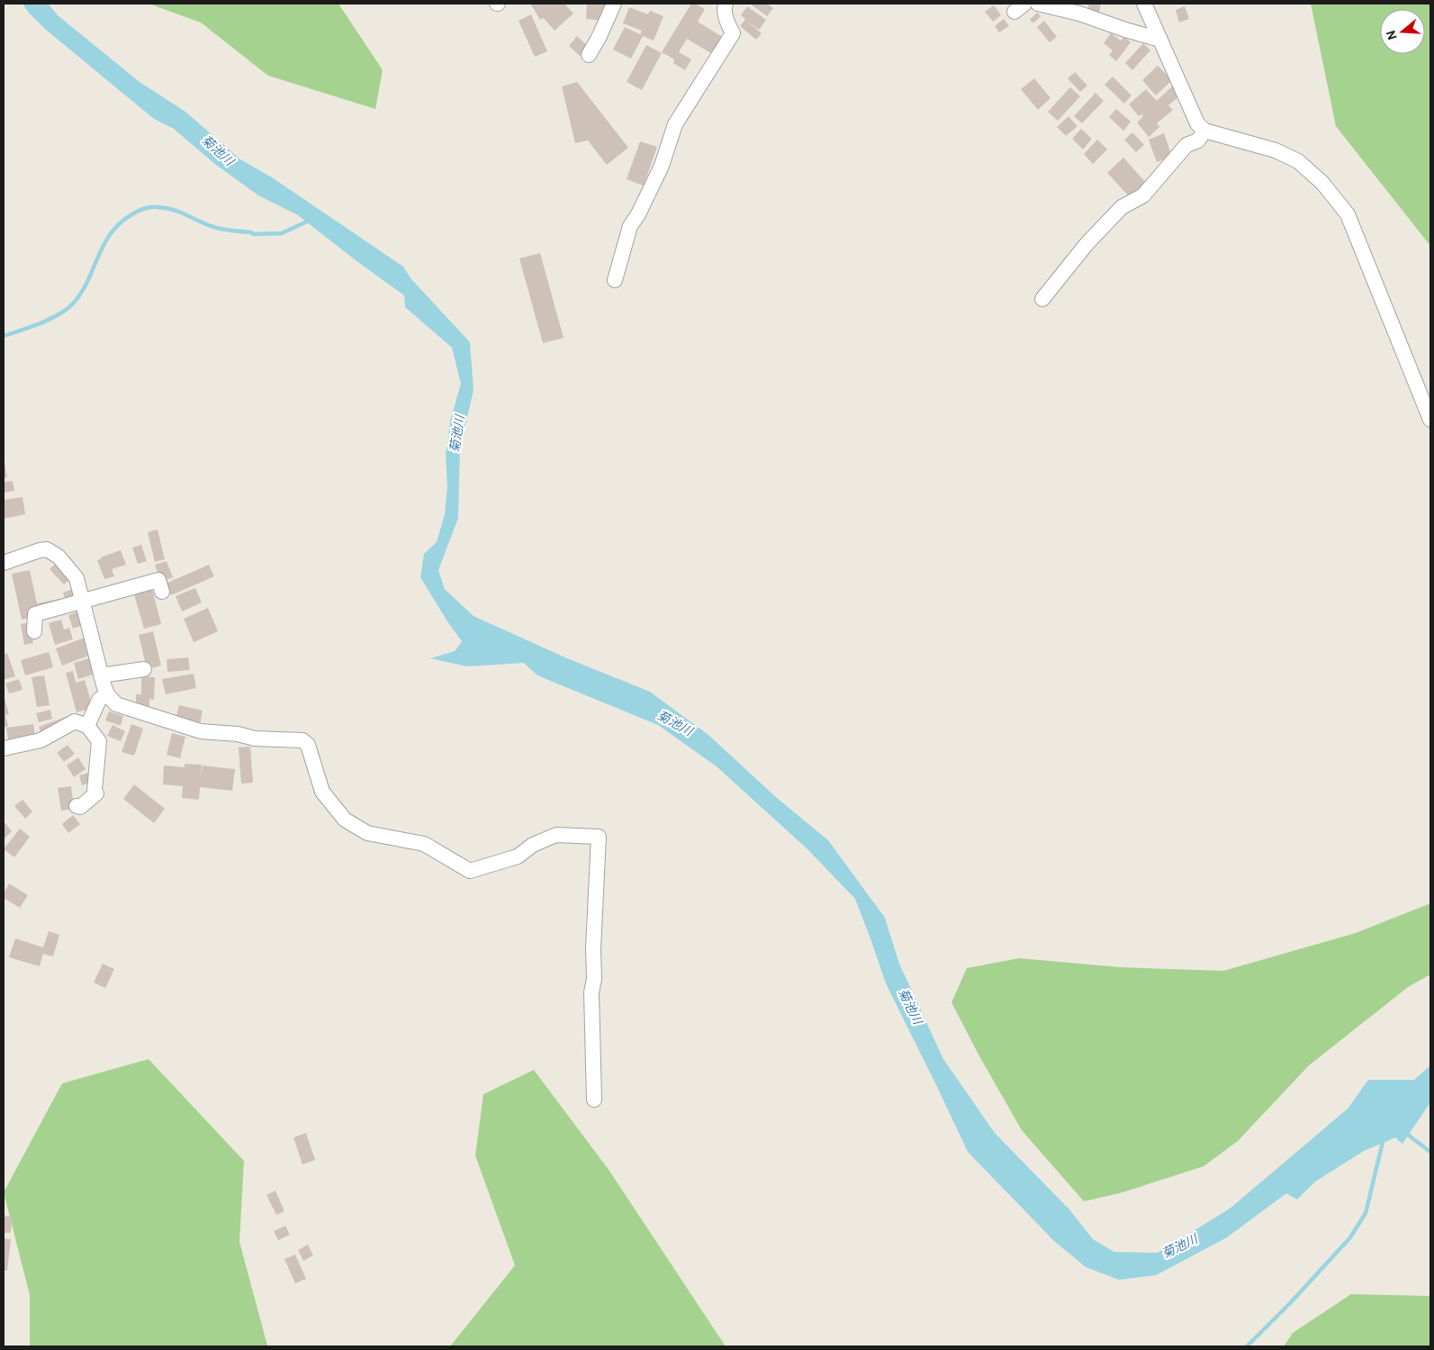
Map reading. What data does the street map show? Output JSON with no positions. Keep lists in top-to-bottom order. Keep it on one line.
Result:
{"water":["菊池川"],"north":"left"}
